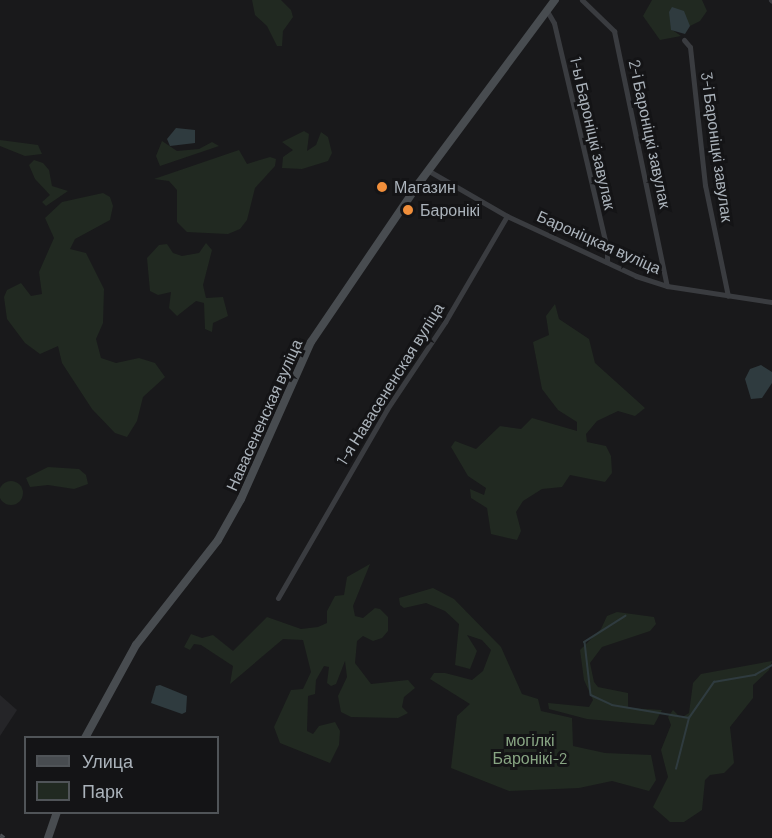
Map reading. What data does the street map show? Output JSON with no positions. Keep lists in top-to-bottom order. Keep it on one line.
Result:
{"streets":{"main road":["Навасененская вуліца"],"street":["1-ы Бароніцкі завулак","2-і Бароніцкі завулак","3-і Бароніцкі завулак","Бароніцкая вуліца","1-я Навасененская вуліца"]},"crossings":[["1-ы Бароніцкі завулак","Бароніцкая вуліца"],["1-ы Бароніцкі завулак","Навасененская вуліца"],["2-і Бароніцкі завулак","Бароніцкая вуліца"],["3-і Бароніцкі завулак","Бароніцкая вуліца"],["Бароніцкая вуліца","1-я Навасененская вуліца"],["Бароніцкая вуліца","Навасененская вуліца"]],"parks":["могілкі Баронікі-2"],"places":["Магазин","Баронікі"],"legend":["Улица","Парк"]}
